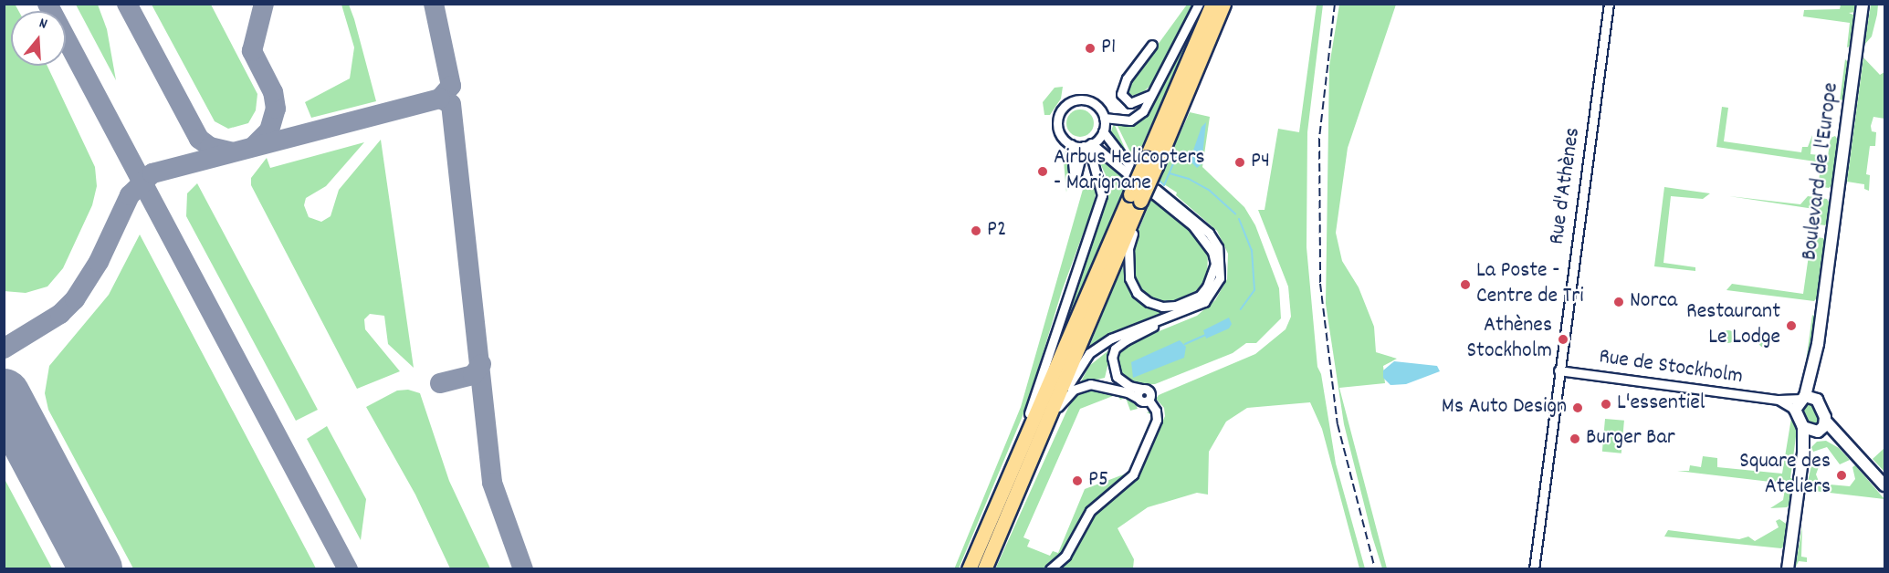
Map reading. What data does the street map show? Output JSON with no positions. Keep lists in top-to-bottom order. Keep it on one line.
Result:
{"streets":{"street":["Boulevard de l'Europe","Rue d'Athènes","Rue de Stockholm"]},"crossings":[["Boulevard de l'Europe","Rue de Stockholm"],["Rue d'Athènes","Rue de Stockholm"]],"places":["P1","P4","Airbus Helicopters - Marignane","P2","La Poste - Centre de Tri","Norca","Restaurant Le Lodge","Athènes Stockholm","L'essentiel","Ms Auto Design","Burger Bar","Square des Ateliers","P5"],"north":"top"}
